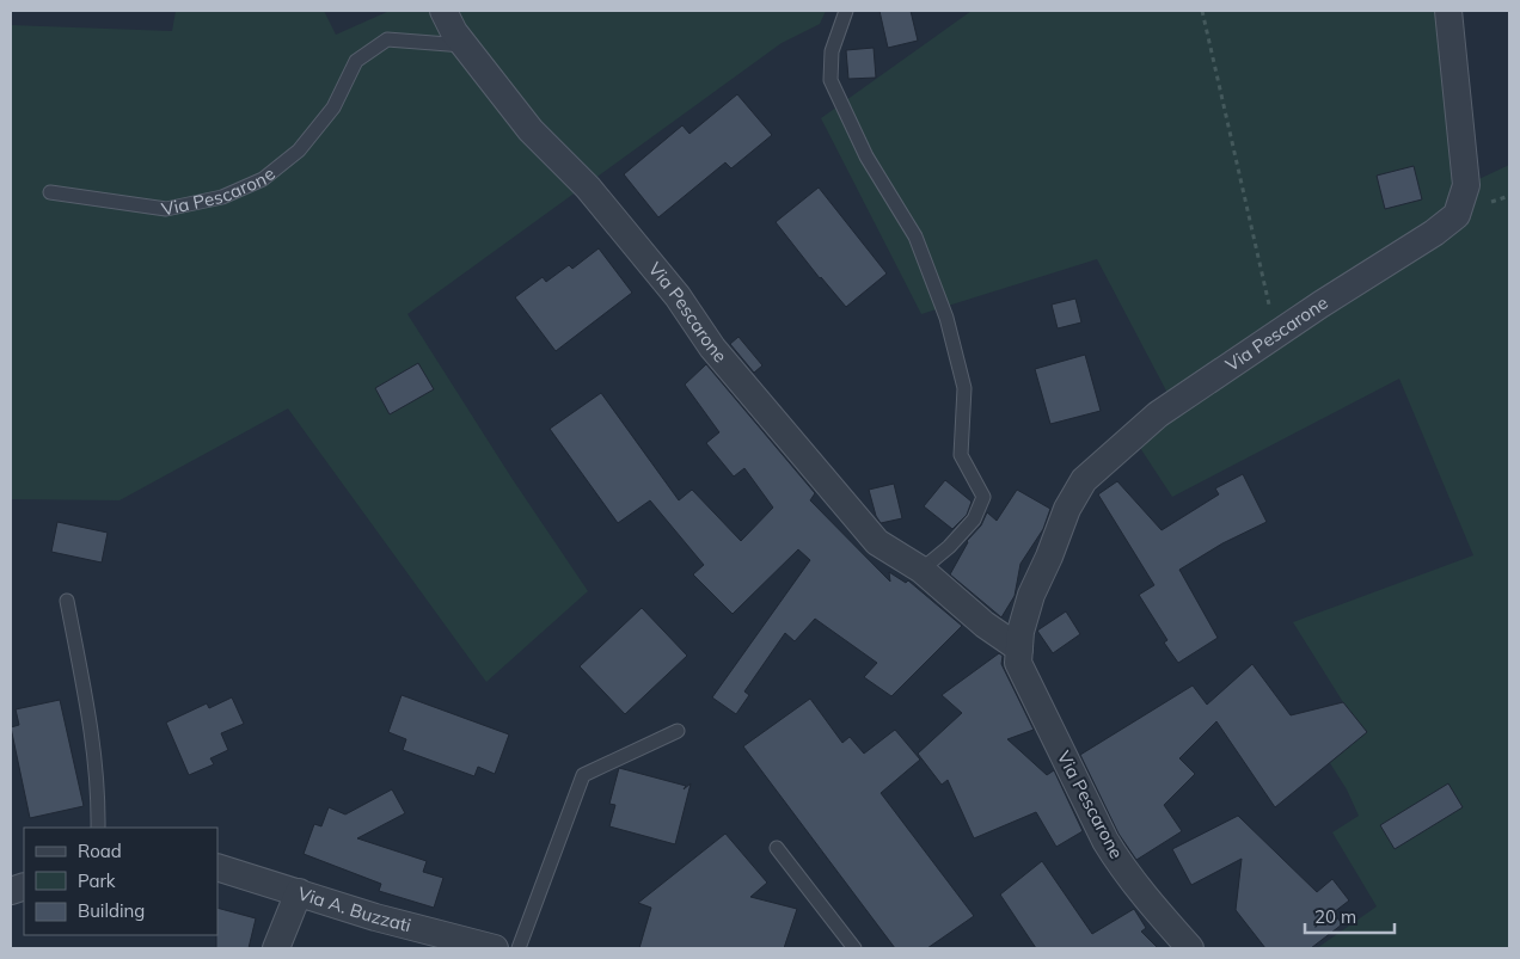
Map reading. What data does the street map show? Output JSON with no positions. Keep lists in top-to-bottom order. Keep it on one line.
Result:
{"streets":{"street":["Via Pescarone","Via A. Buzzati"]},"legend":["Road","Park","Building"],"scale_bar":"20 m"}
